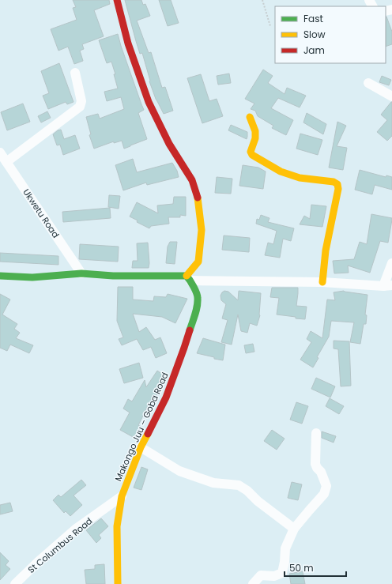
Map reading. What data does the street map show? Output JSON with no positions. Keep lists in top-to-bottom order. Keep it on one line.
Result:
{"streets":{"street":["Ukwetu Road","Makongo Juu – Goba Road","St Columbus Road"]},"crossings":[["Makongo Juu – Goba Road","St Columbus Road"]],"legend":["Fast","Slow","Jam"],"scale_bar":"50 m"}
